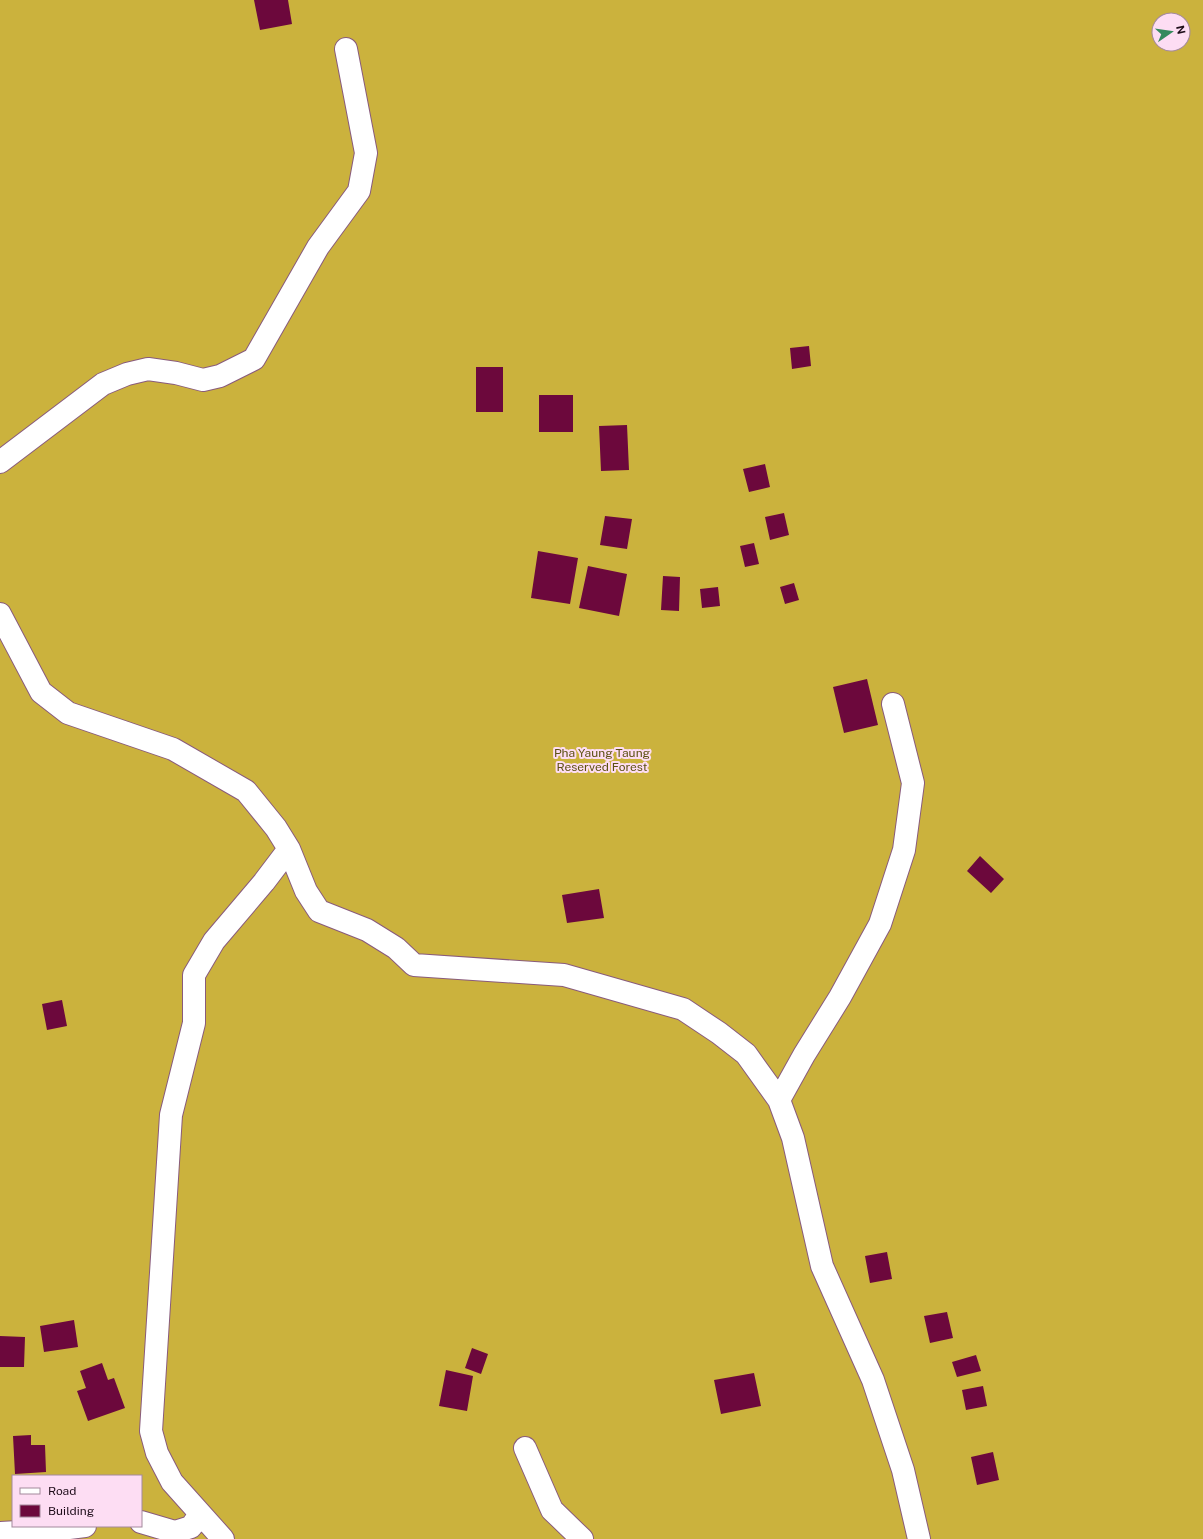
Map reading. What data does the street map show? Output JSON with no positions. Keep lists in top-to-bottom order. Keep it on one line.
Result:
{"parks":["Pha Yaung Taung Reserved Forest"],"legend":["Road","Building"],"north":"right"}
